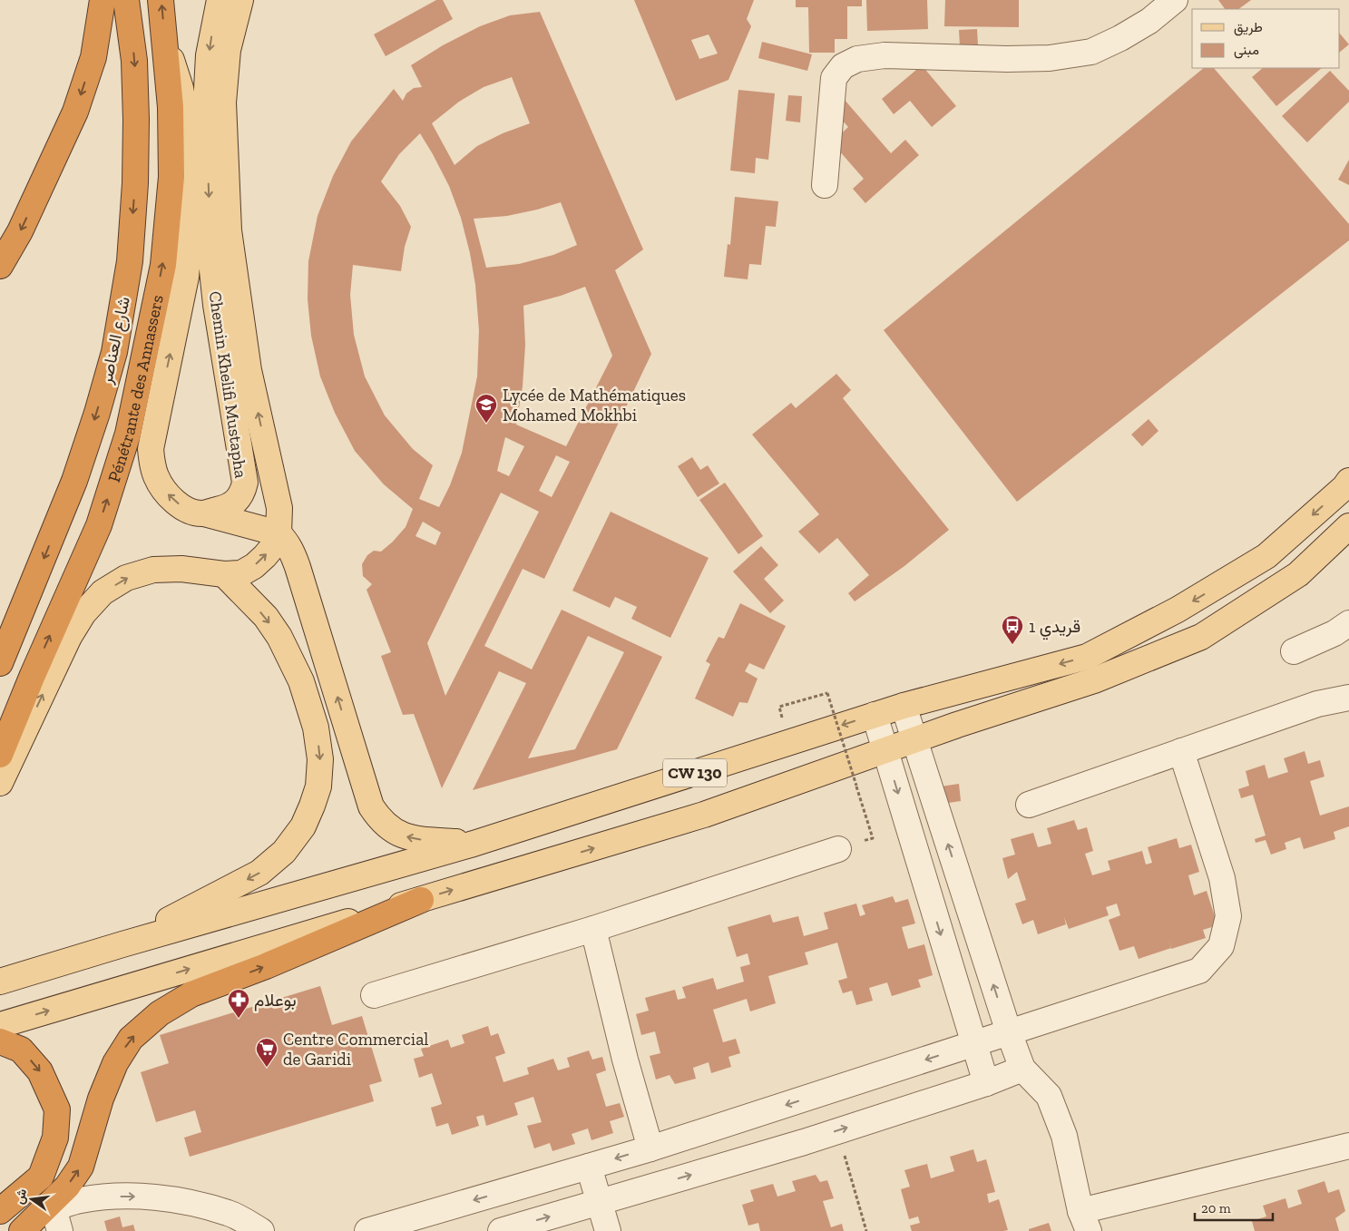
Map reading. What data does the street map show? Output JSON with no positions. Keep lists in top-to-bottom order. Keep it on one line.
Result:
{"streets":{"highway":["شارع العناصر","Pénétrante des Annassers"],"main road":["Chemin Khelifi Mustapha","CW 130"]},"crossings":[["Chemin Khelifi Mustapha","Pénétrante des Annassers"]],"places":{"school or university":["Lycée de Mathématiques Mohamed Mokhbi"],"bus stop":["قريدي 1"],"pharmacy":["بوعلام"],"supermarket":["Centre Commercial de Garidi"]},"legend":["طريق","مبنى"],"scale_bar":"20 m","north":"left"}
